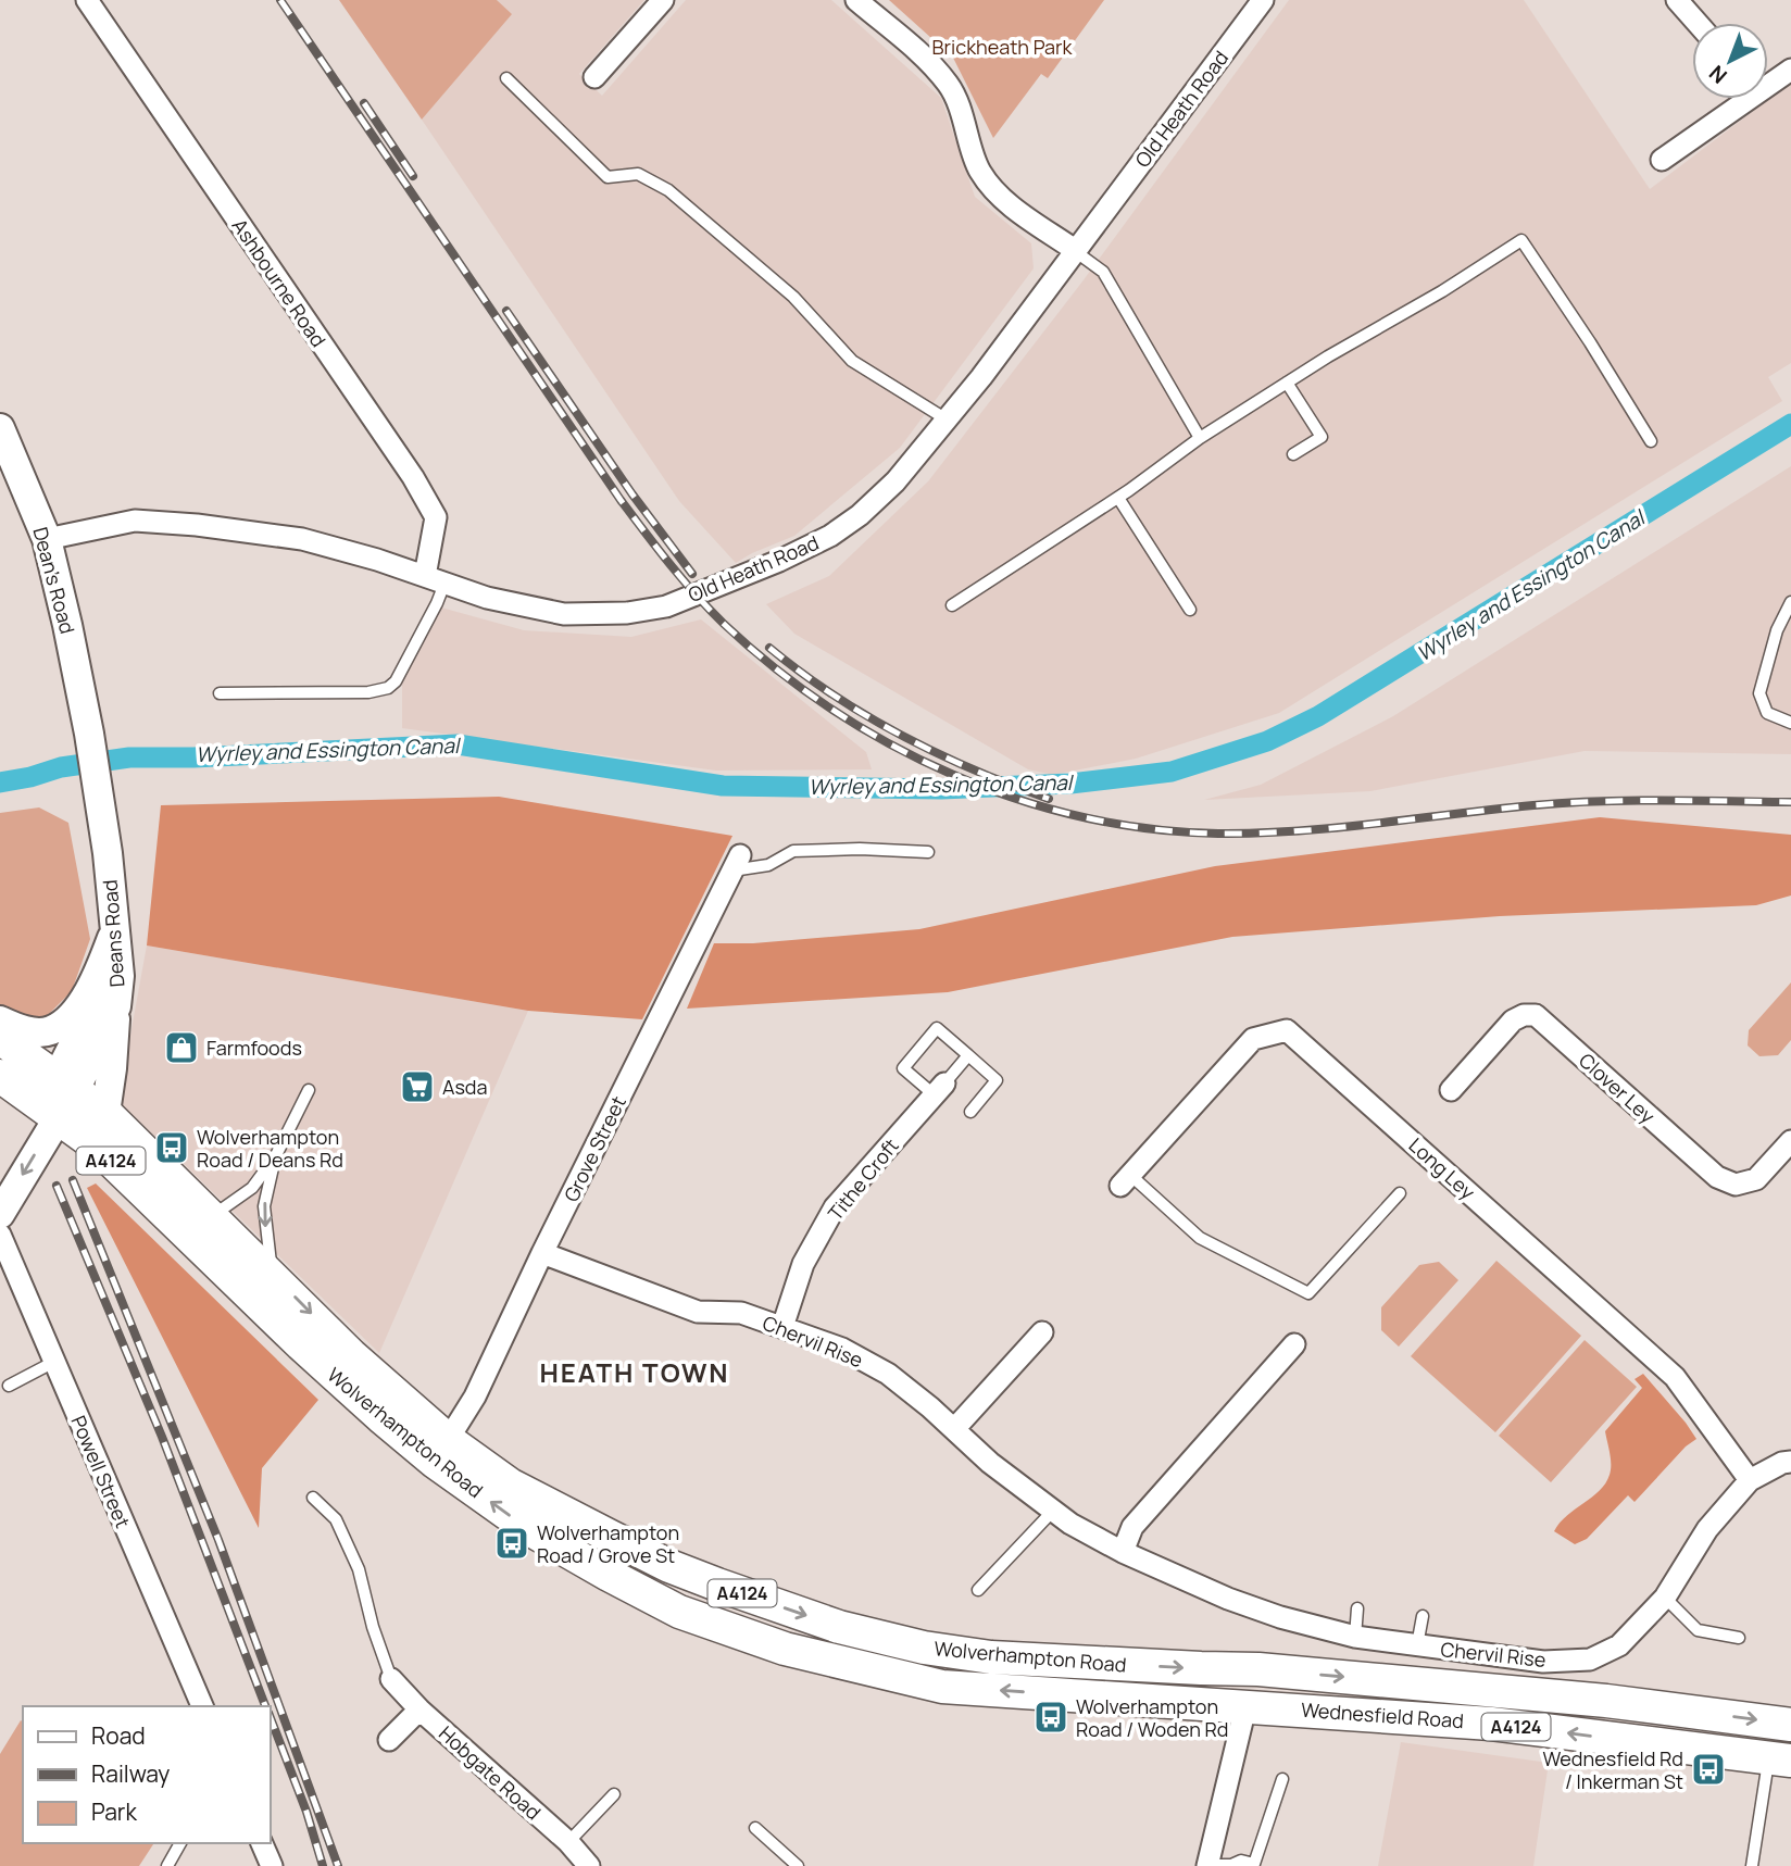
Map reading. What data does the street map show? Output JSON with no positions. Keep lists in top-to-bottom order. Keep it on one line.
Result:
{"streets":{"main road":["A4124","Wolverhampton Road","Wednesfield Road"],"street":["Old Heath Road","Ashbourne Road","Dean's Road","Deans Road","Clover Ley","Grove Street","Long Ley","Tithe Croft","Chervil Rise","Powell Street","Hobgate Road"]},"crossings":[["Old Heath Road","Ashbourne Road"],["Old Heath Road","Dean's Road"],["Dean's Road","Deans Road"],["Deans Road","A4124"],["Deans Road","Wolverhampton Road"],["Grove Street","Chervil Rise"],["Grove Street","Wolverhampton Road"],["A4124","Wolverhampton Road"],["Long Ley","Chervil Rise"],["Tithe Croft","Chervil Rise"],["Wolverhampton Road","Wednesfield Road"]],"districts":["HEATH TOWN"],"water":["Wyrley and Essington Canal"],"parks":["Brickheath Park"],"places":{"shop":["Farmfoods"],"supermarket":["Asda"],"bus stop":["Wolverhampton Road / Deans Rd","Wolverhampton Road / Grove St","Wolverhampton Road / Woden Rd","Wednesfield Rd / Inkerman St"]},"legend":["Road","Railway","Park"],"north":"bottom left"}
